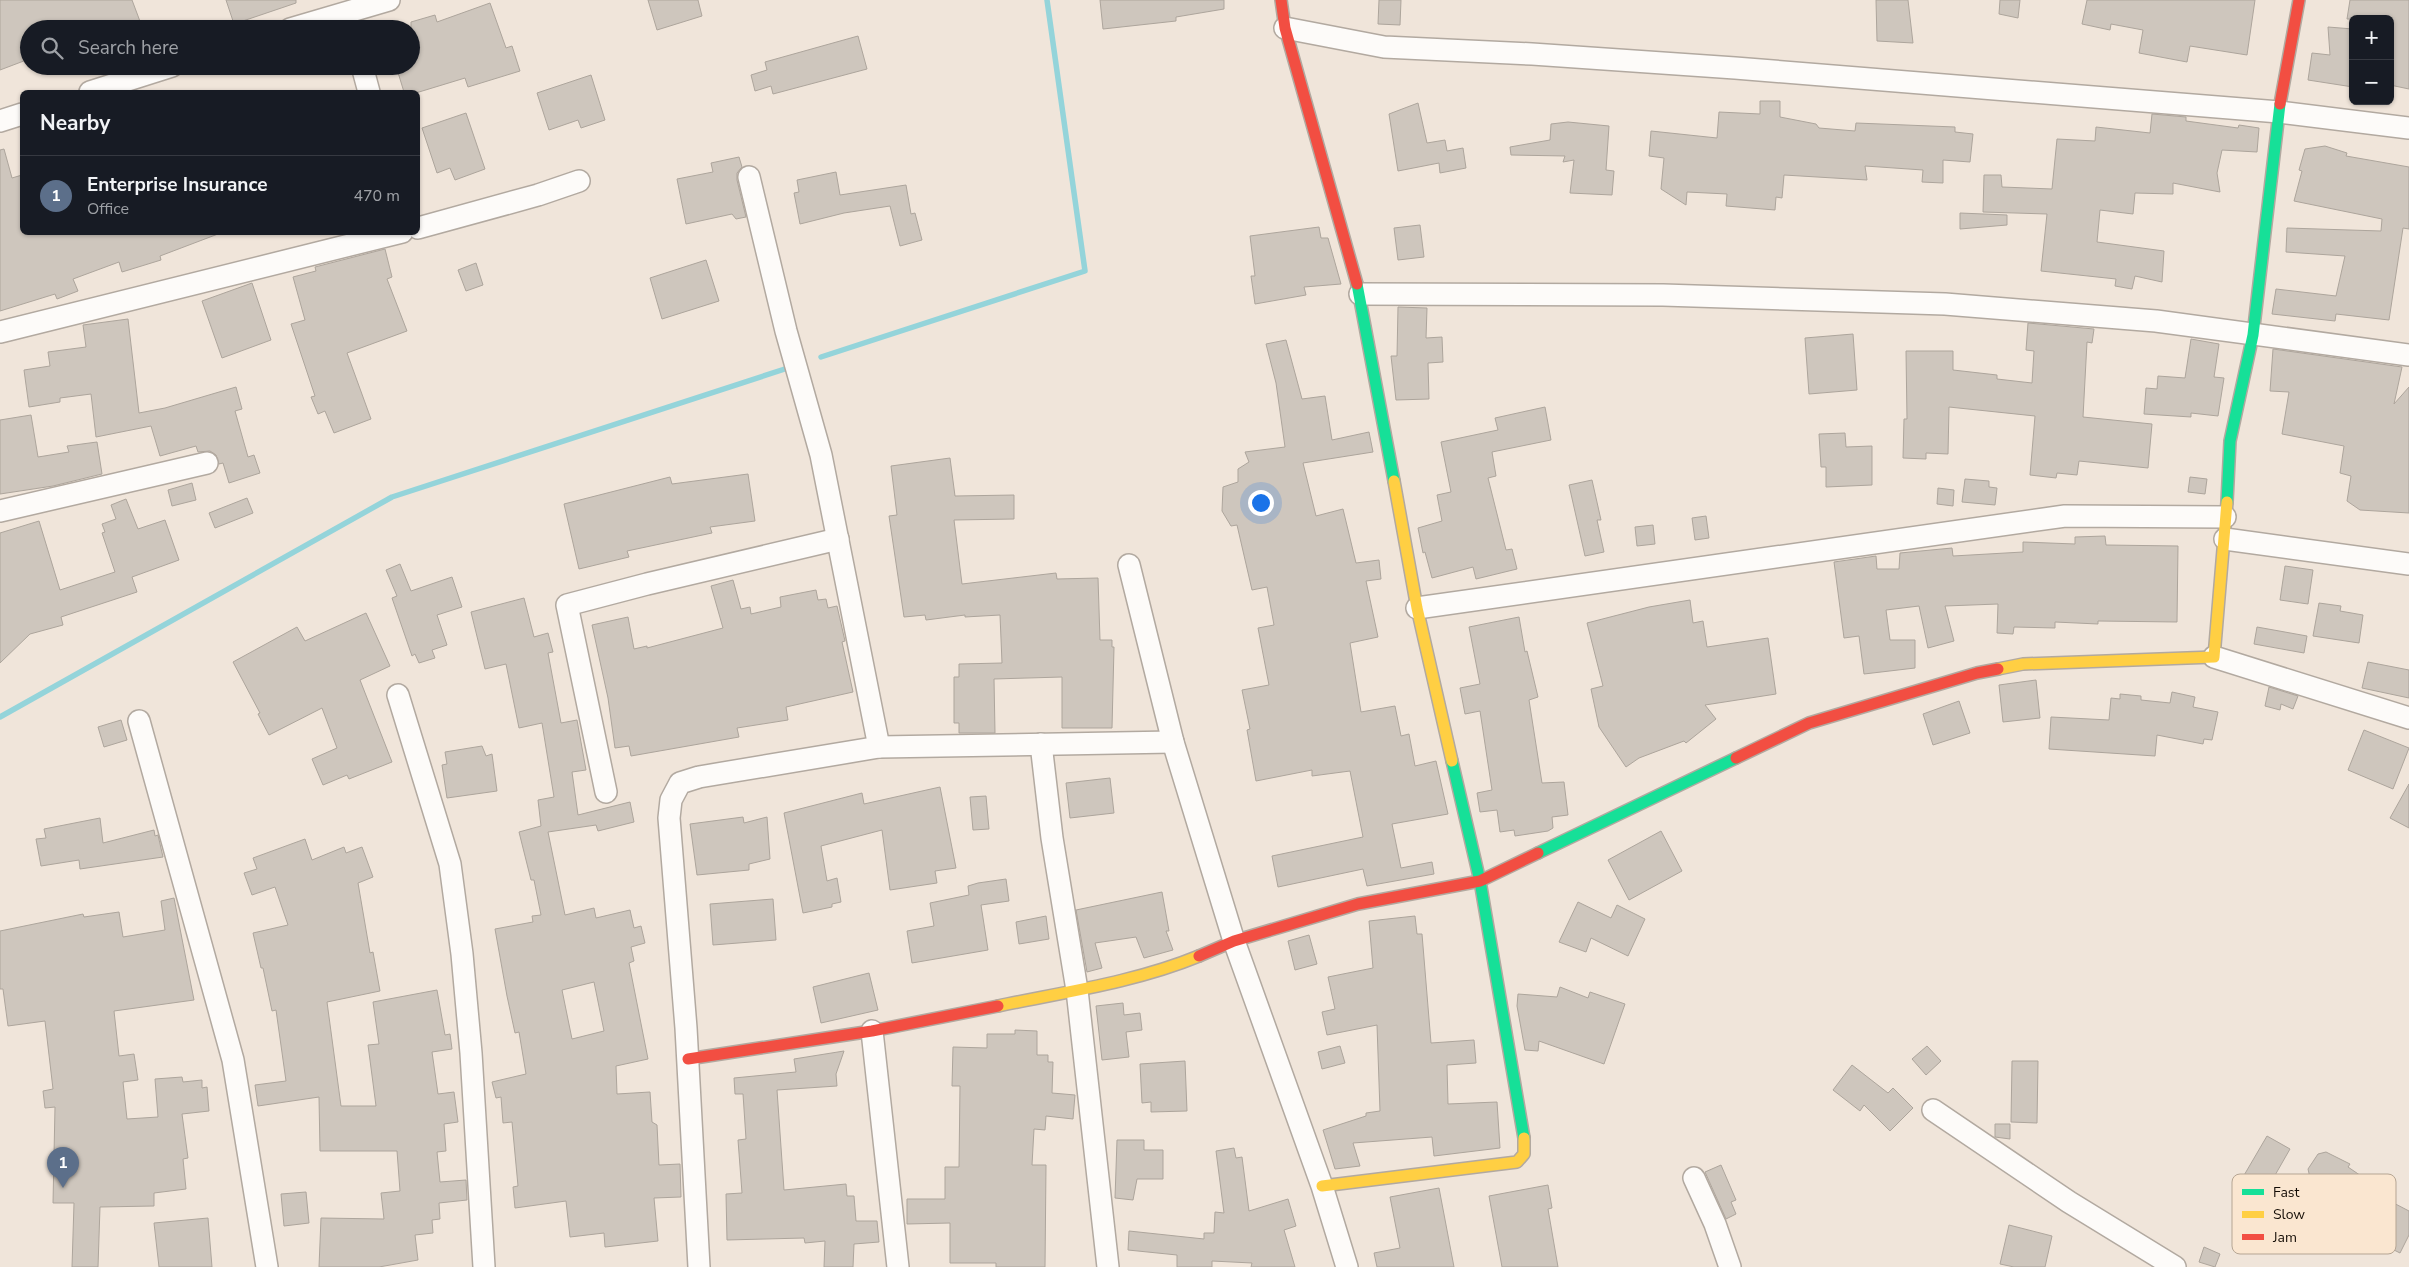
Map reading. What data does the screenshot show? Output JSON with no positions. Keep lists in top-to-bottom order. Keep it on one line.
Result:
{"legend":["Fast","Slow","Jam"],"page":{"map_buttons":["+","−"],"search":"Search here","heading":"Nearby","list":[{"mark":"1","name":"Enterprise Insurance","note":"Office","value":"470 m"}],"pins":"1"}}
